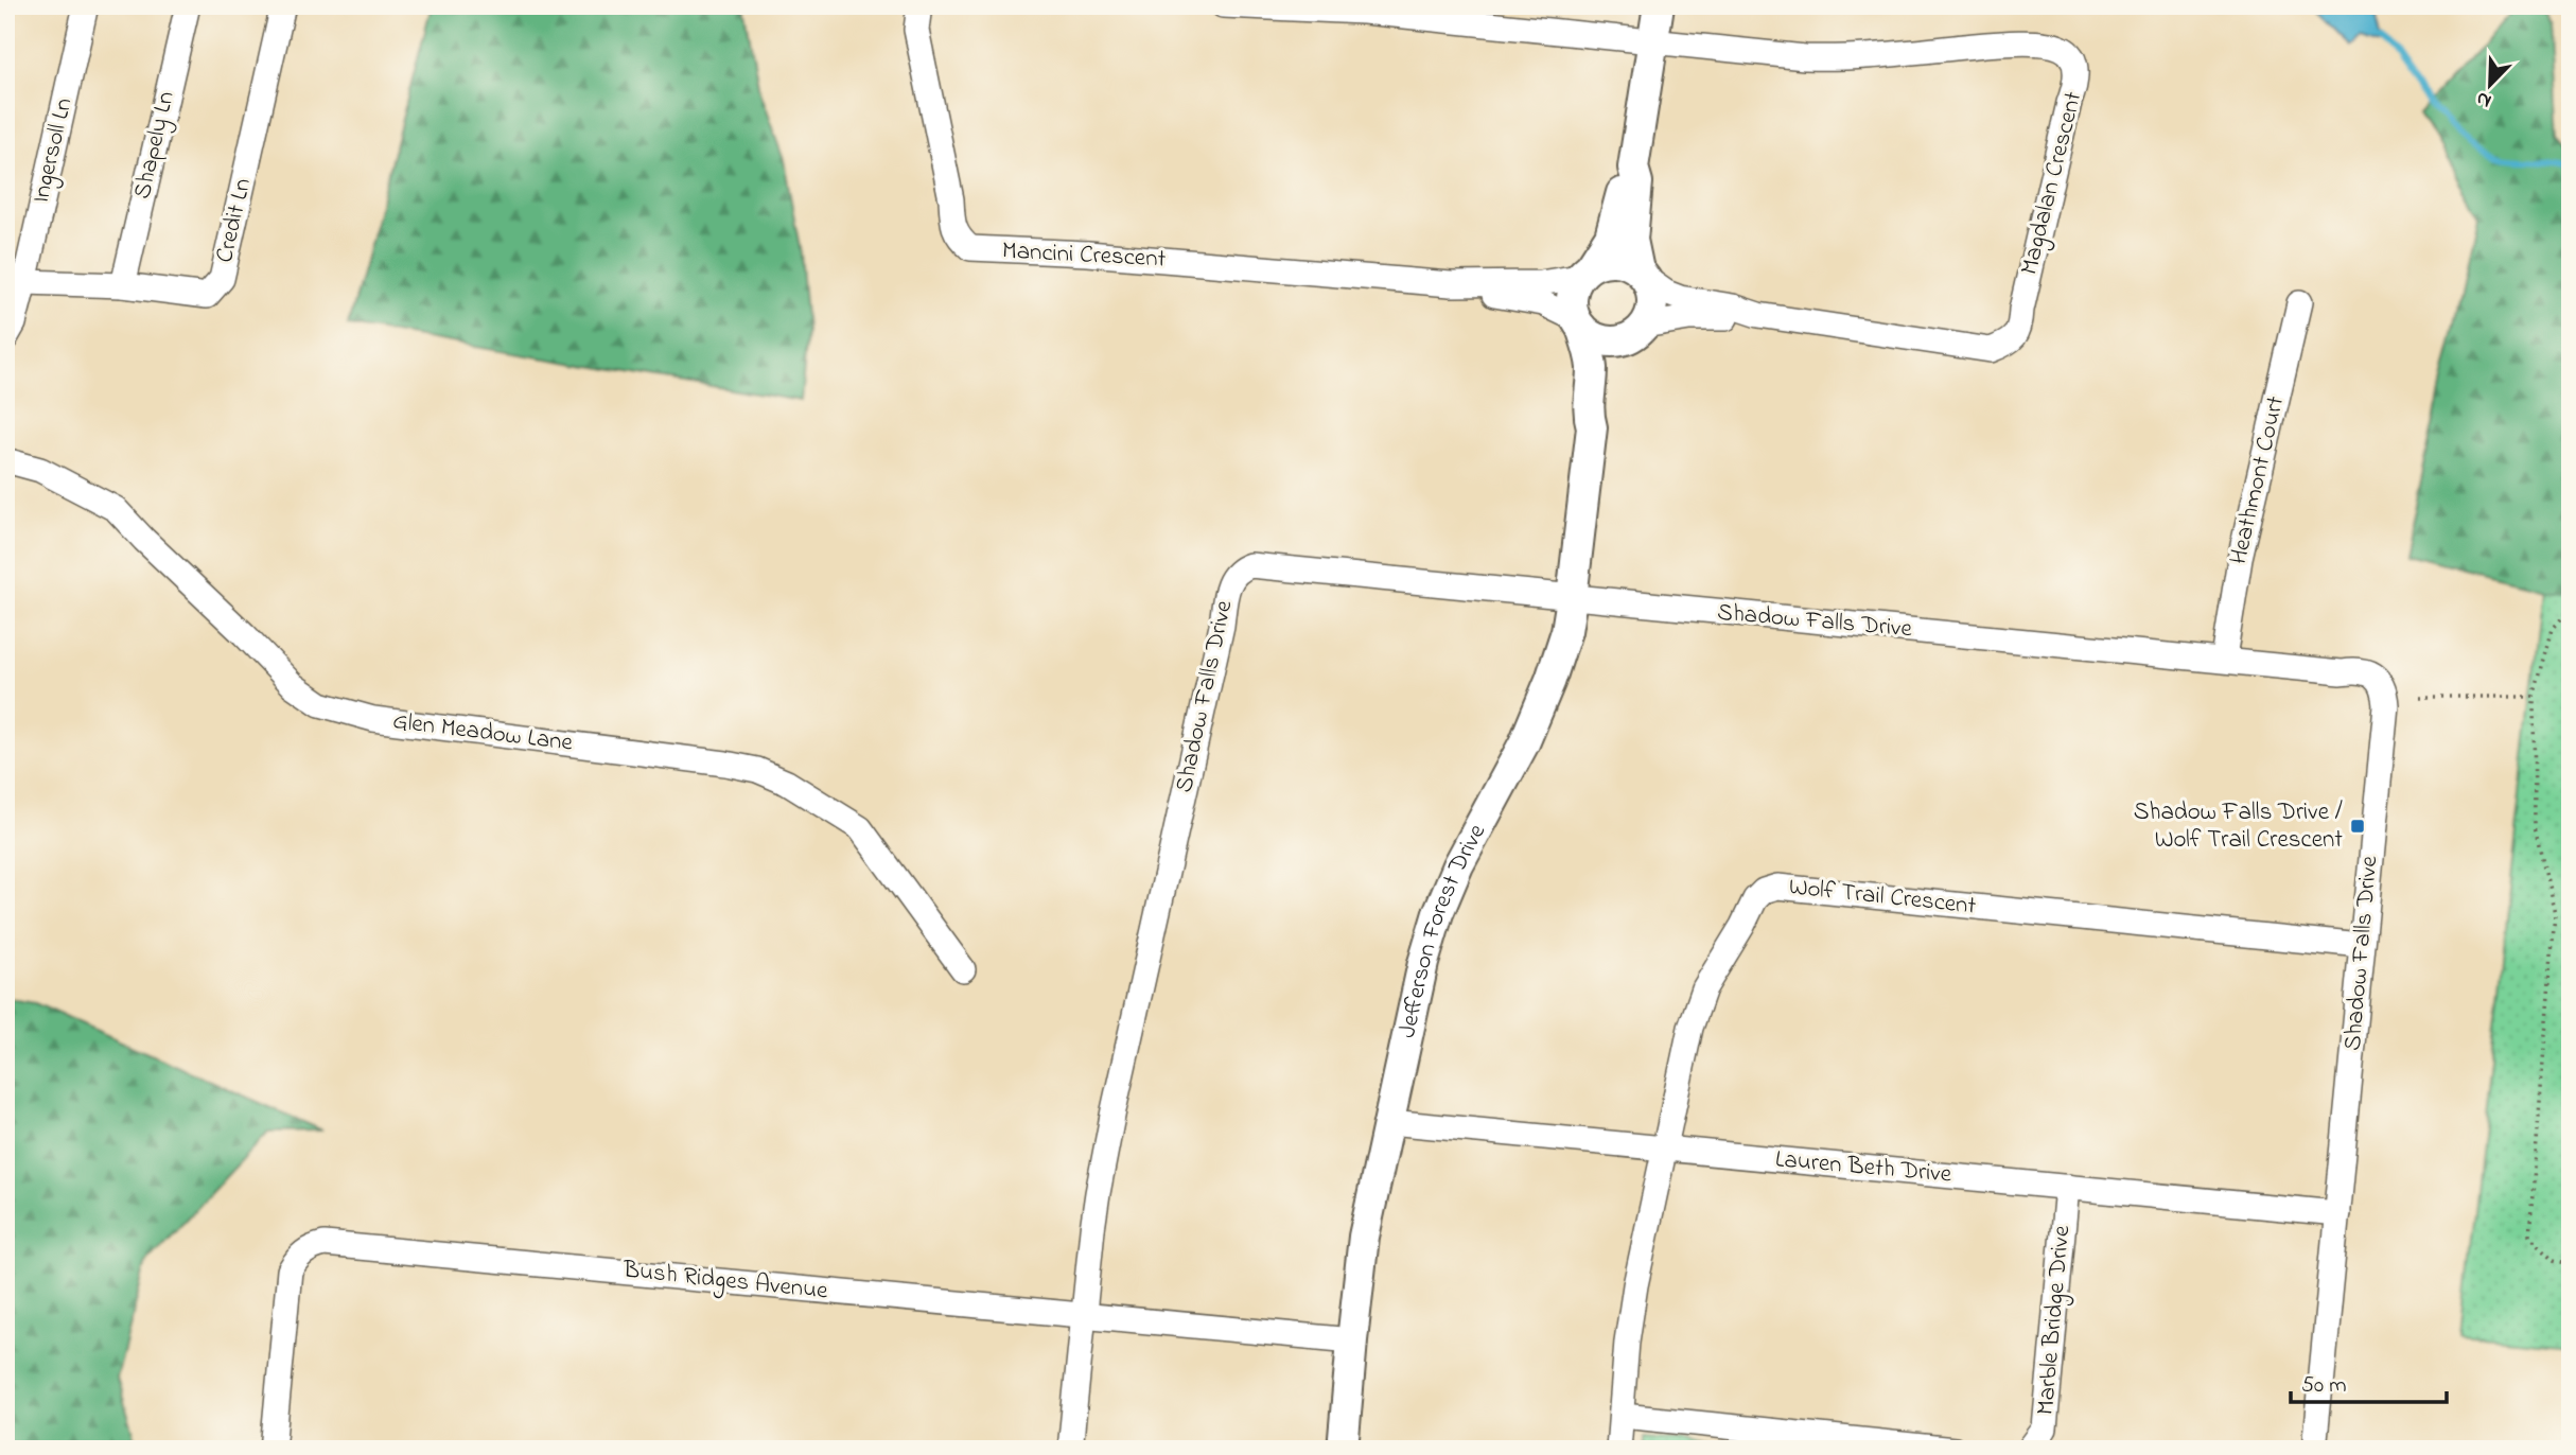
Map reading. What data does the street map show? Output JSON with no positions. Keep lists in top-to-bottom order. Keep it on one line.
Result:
{"streets":{"street":["Shapely Ln","Ingersoll Ln","Magdalan Crescent","Credit Ln","Mancini Crescent","Heathmont Court","Shadow Falls Drive","Glen Meadow Lane","Wolf Trail Crescent","Jefferson Forest Drive","Lauren Beth Drive","Bush Ridges Avenue","Marble Bridge Drive"]},"crossings":[["Shapely Ln","Credit Ln"],["Ingersoll Ln","Credit Ln"],["Magdalan Crescent","Mancini Crescent"],["Magdalan Crescent","Jefferson Forest Drive"],["Mancini Crescent","Jefferson Forest Drive"],["Heathmont Court","Shadow Falls Drive"],["Shadow Falls Drive","Wolf Trail Crescent"],["Shadow Falls Drive","Jefferson Forest Drive"],["Shadow Falls Drive","Lauren Beth Drive"],["Shadow Falls Drive","Bush Ridges Avenue"],["Wolf Trail Crescent","Lauren Beth Drive"],["Jefferson Forest Drive","Lauren Beth Drive"],["Jefferson Forest Drive","Bush Ridges Avenue"],["Lauren Beth Drive","Marble Bridge Drive"]],"places":{"transit":["Shadow Falls Drive / Wolf Trail Crescent"]},"scale_bar":"50 m","north":"bottom left"}
